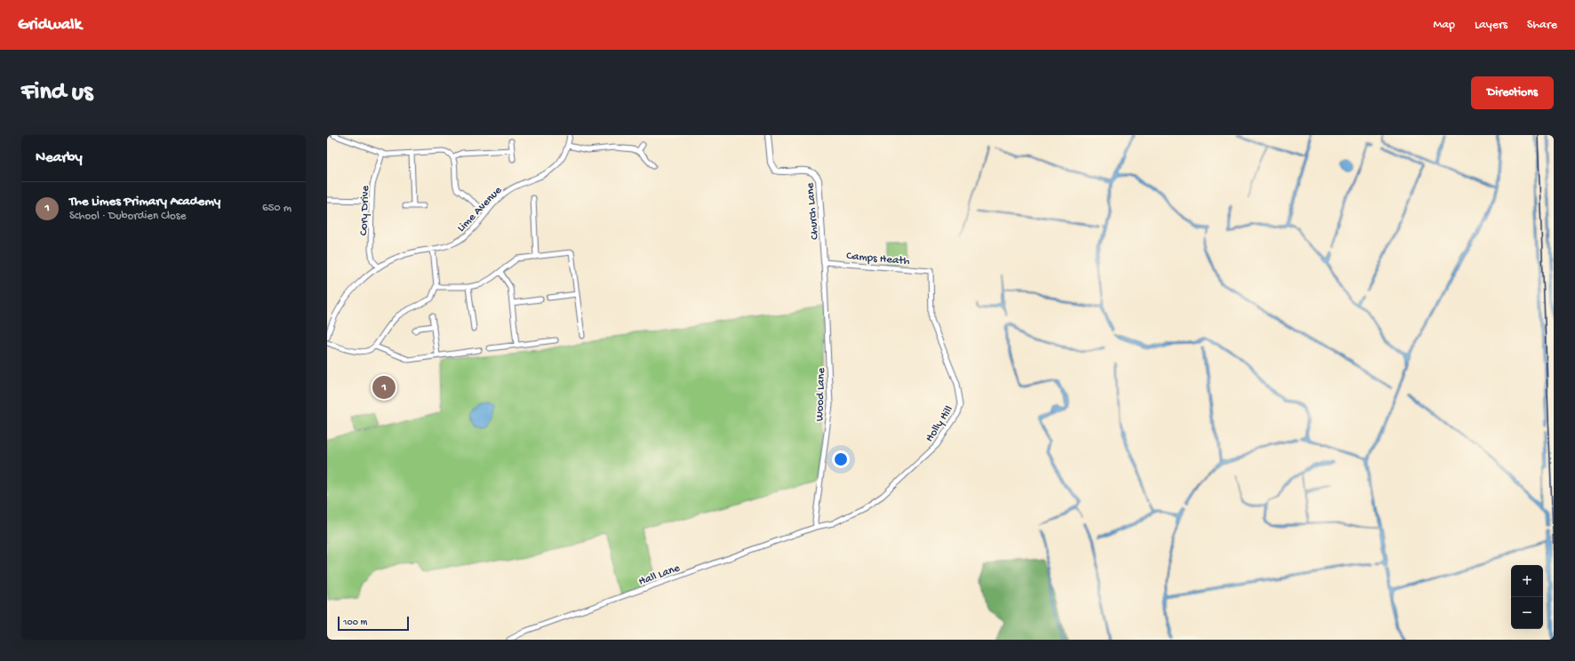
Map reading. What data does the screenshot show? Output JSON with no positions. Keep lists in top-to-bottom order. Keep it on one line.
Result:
{"streets":{"street":["Lime Avenue","Cory Drive","Church Lane","Camps Heath","Wood Lane","Holly Hill","Hall Lane"]},"crossings":[["Lime Avenue","Cory Drive"],["Church Lane","Camps Heath"],["Church Lane","Wood Lane"],["Camps Heath","Wood Lane"],["Camps Heath","Holly Hill"],["Wood Lane","Holly Hill"],["Wood Lane","Hall Lane"],["Holly Hill","Hall Lane"]],"scale_bar":"100 m","page":{"header":"Gridwalk","nav":["Map","Layers","Share"],"buttons":"Directions","title":"Find us","heading":"Nearby","list":[{"mark":"1","name":"The Limes Primary Academy","note":"School · Dubordien Close","value":"650 m"}],"pins":"1","map_buttons":["+","−"],"scale":"100 m"}}
